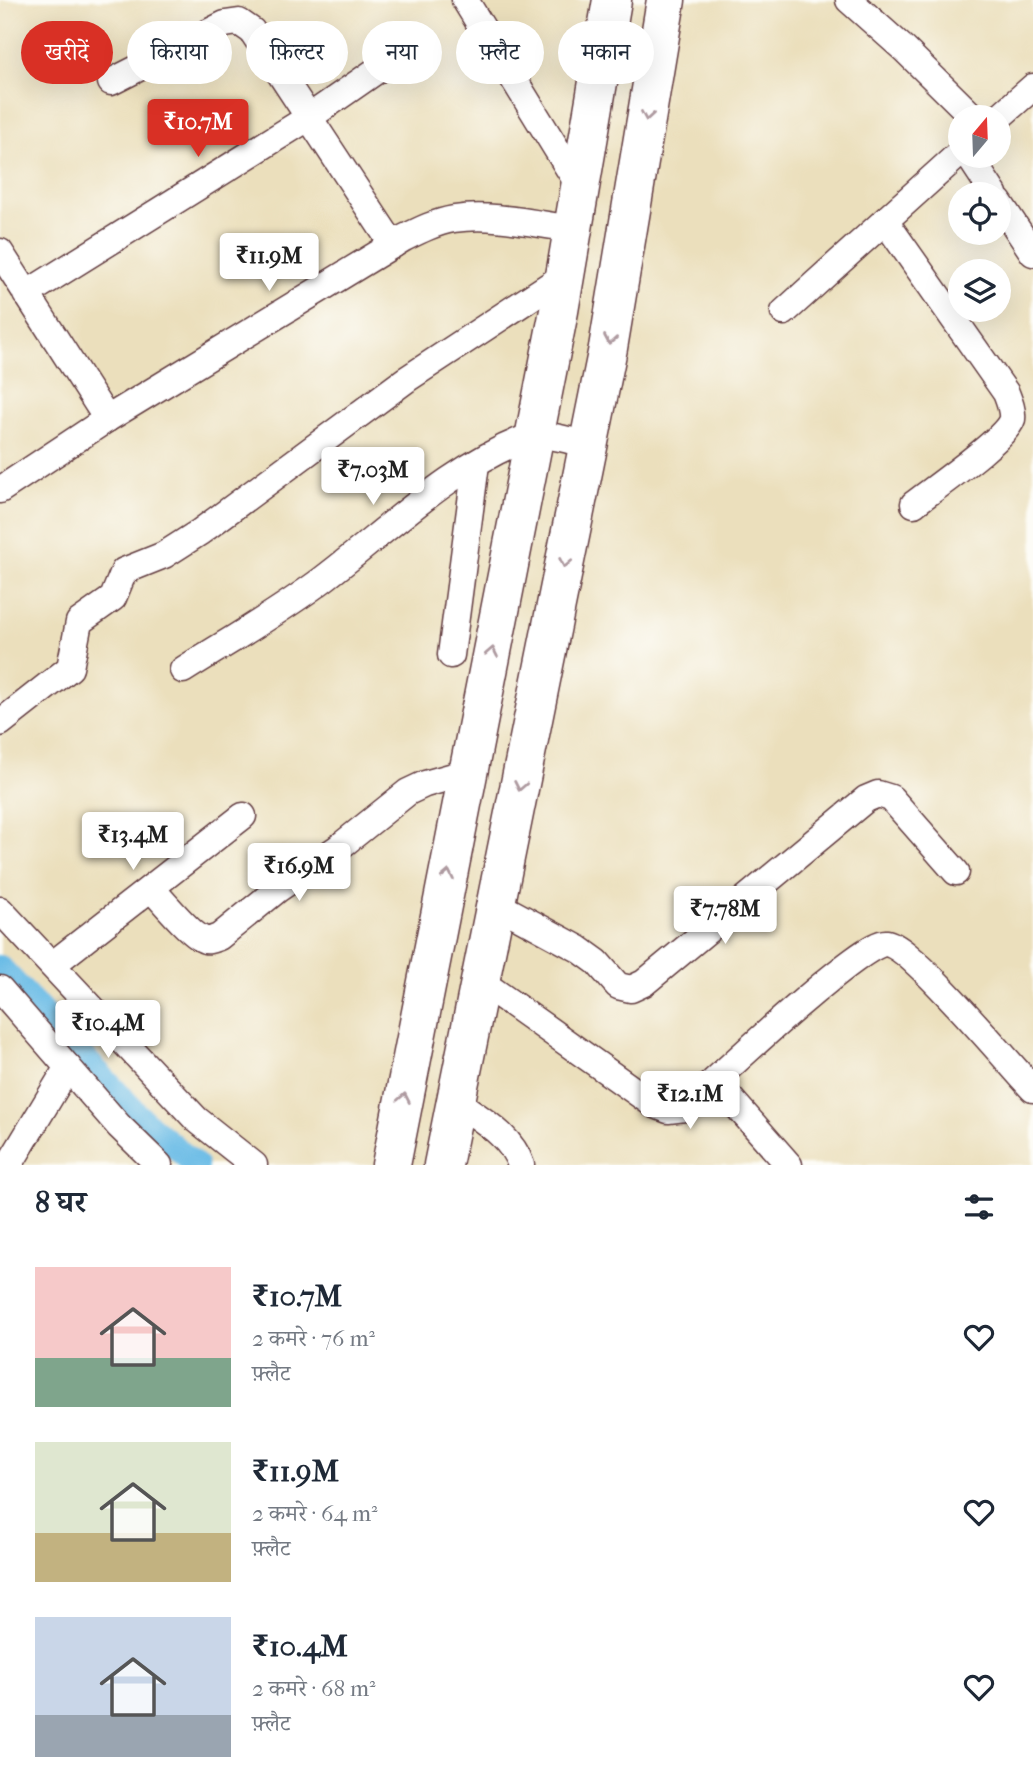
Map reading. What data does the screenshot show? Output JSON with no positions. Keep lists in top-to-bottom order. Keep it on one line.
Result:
{"north":"top","page":{"chip":["खरीदें","किराया","फ़िल्टर","नया","फ़्लैट","मकान"],"price":["₹10.7M","₹11.9M","₹7.03M","₹13.4M","₹16.9M","₹7.78M","₹10.4M","₹12.1M"],"heading":"8 घर","list":[{"name":"₹10.7M","note":"2 कमरे · 76 m² · फ़्लैट"},{"name":"₹11.9M","note":"2 कमरे · 64 m² · फ़्लैट"},{"name":"₹10.4M","note":"2 कमरे · 68 m² · फ़्लैट"}]}}
